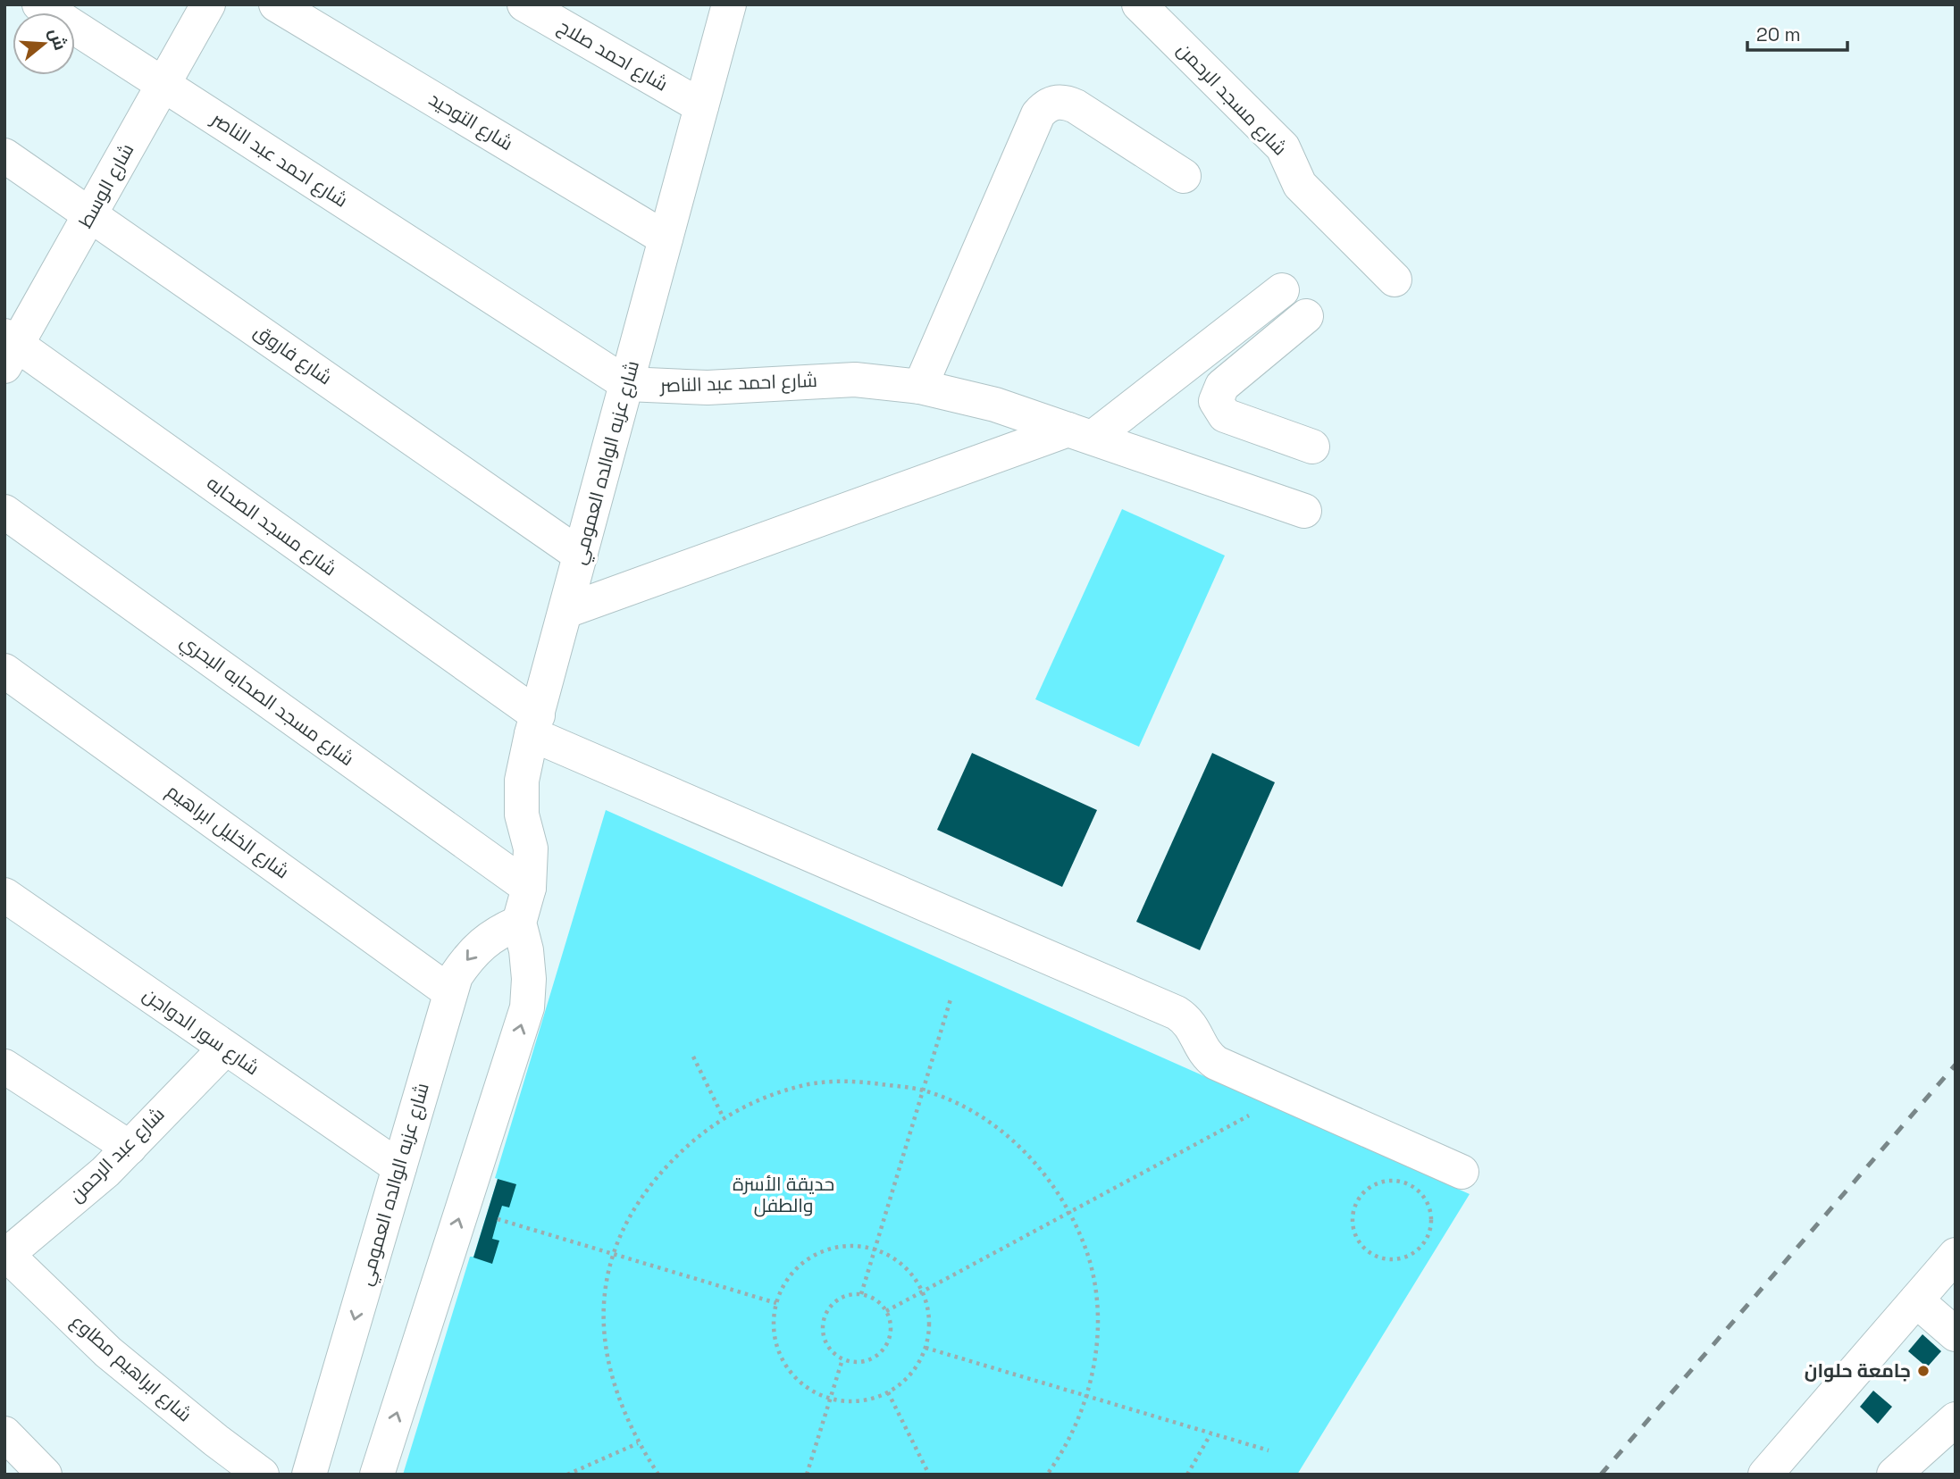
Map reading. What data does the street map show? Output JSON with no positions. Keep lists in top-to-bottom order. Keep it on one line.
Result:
{"streets":{"street":["شارع احمد صلاح","شارع مسجد الرحمن","شارع التوحيد","شارع احمد عبد الناصر","شارع الوسط","شارع فاروق","شارع عزبه الوالده العمومي","شارع مسجد الصحابه","شارع مسجد الصحابه البحري","شارع الخليل ابراهيم","شارع سور الدواجن","شارع عبد الرحمن","شارع ابراهيم مطاوع"]},"crossings":[["شارع احمد صلاح","شارع عزبه الوالده العمومي"],["شارع التوحيد","شارع عزبه الوالده العمومي"],["شارع احمد عبد الناصر","شارع الوسط"],["شارع احمد عبد الناصر","شارع عزبه الوالده العمومي"],["شارع الوسط","شارع فاروق"],["شارع الوسط","شارع مسجد الصحابه"],["شارع فاروق","شارع عزبه الوالده العمومي"],["شارع عزبه الوالده العمومي","شارع مسجد الصحابه"],["شارع عزبه الوالده العمومي","شارع مسجد الصحابه البحري"],["شارع عزبه الوالده العمومي","شارع الخليل ابراهيم"],["شارع عزبه الوالده العمومي","شارع سور الدواجن"],["شارع سور الدواجن","شارع عبد الرحمن"],["شارع عبد الرحمن","شارع ابراهيم مطاوع"]],"parks":["حديقة الأسرة والطفل"],"places":["جامعة حلوان"],"scale_bar":"20 m","north":"right"}
